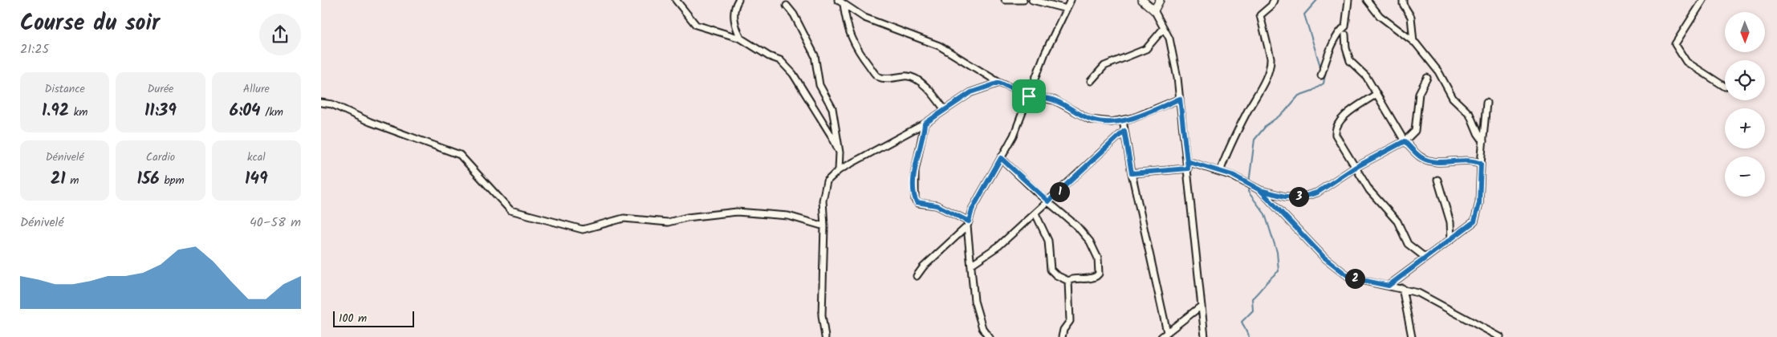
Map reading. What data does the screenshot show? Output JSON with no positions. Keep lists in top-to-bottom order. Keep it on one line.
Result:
{"scale_bar":"100 m","north":"bottom","page":{"heading":["Course du soir","21:25"],"map_buttons":["+","−"],"stats":[["Distance","1.92 km"],["Durée","11:39"],["Allure","6:04 /km"],["Dénivelé","21 m"],["Cardio","156 bpm"],["kcal","149"]],"pins":["1","3","2"],"chart":["Dénivelé","40–58 m"],"scale":"100 m"}}
